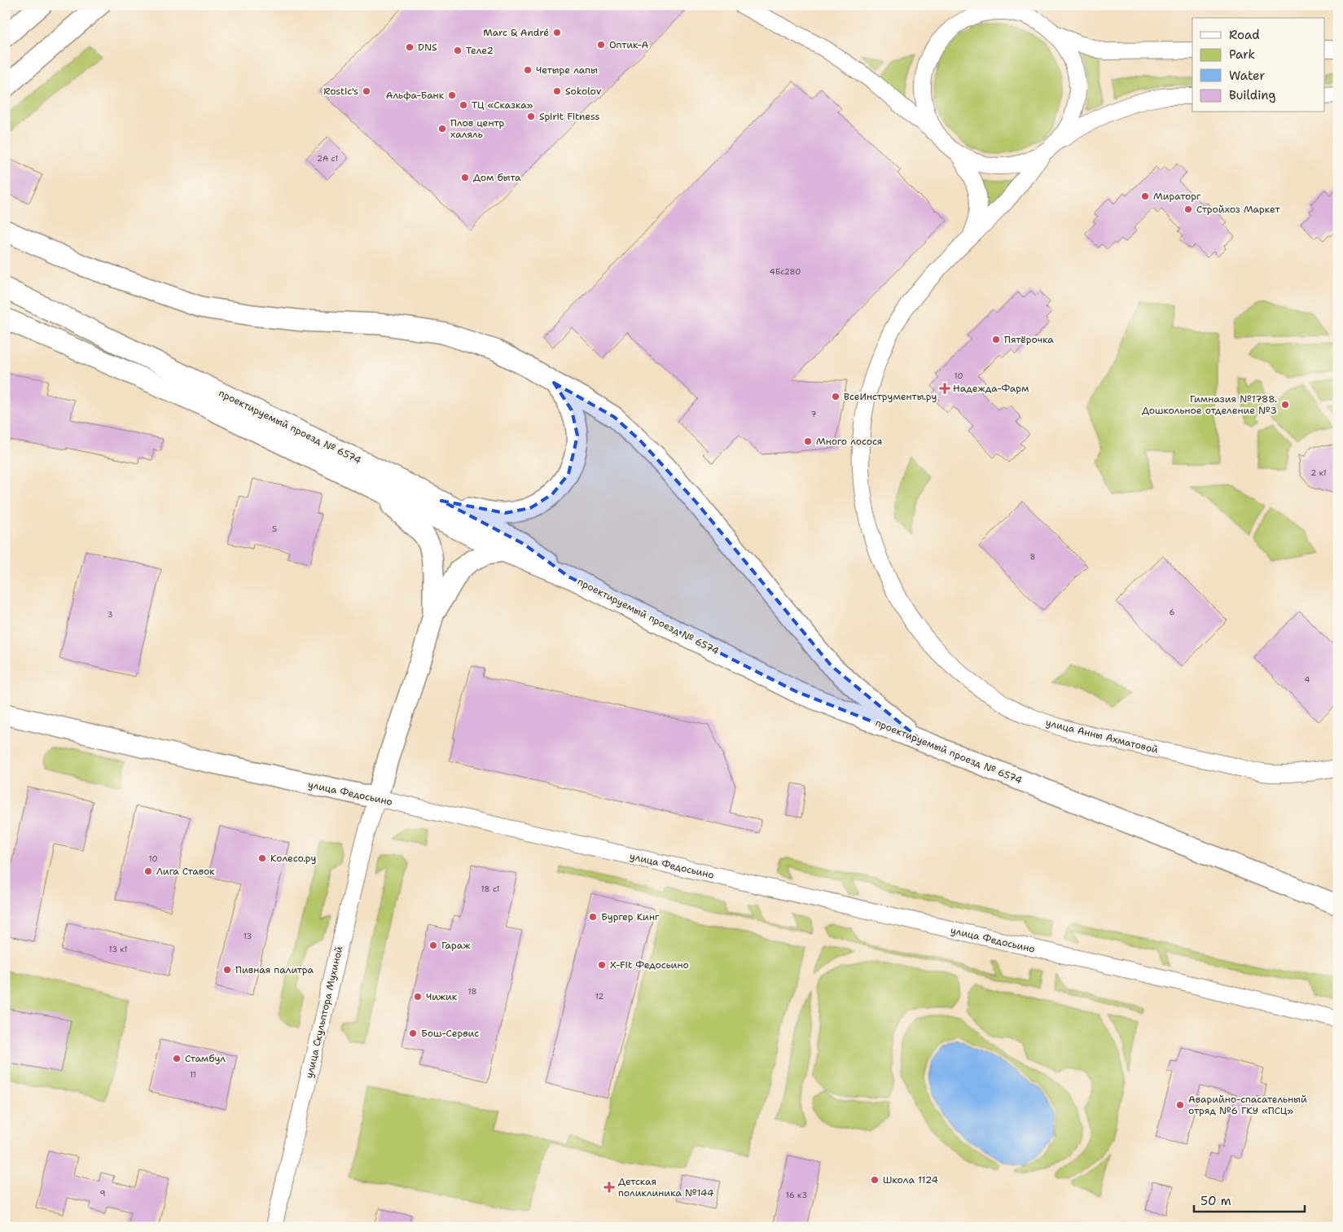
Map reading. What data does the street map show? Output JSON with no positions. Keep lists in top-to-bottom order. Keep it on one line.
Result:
{"streets":{"main road":["проектируемый проезд № 6574","улица Федосьино"],"street":["улица Анны Ахматовой","улица Скульптора Мухиной"]},"crossings":[["улица Федосьино","улица Скульптора Мухиной"]],"places":{"other":["Marc & André","Оптик-А","DNS","Теле2","Четыре лапы","Rostic's","Sokolov","Альфа-Банк","ТЦ «Сказка»","Spirit Fitness","Плов центр халяль","Дом быта","Мираторг","Стройхоз Маркет","Пятёрочка","ВсеИнструменты.ру","Гимназия №1788. Дошкольное отделение №3","Много лосося","Колесо.ру","Лига Ставок","Бургер Кинг","Гараж","X-Fit Федосьино","Пивная палитра","Чижик","Бош-Сервис","Стамбул","Аварийно-спасательный отряд №6 ГКУ «ПСЦ»","Школа 1124"],"health":["Надежда-Фарм","Детская поликлиника №144"]},"house_numbers":["2А с1","4Бс280","10","7","2 к1","5","8","6","3","4","10","18 с1","13","13 к1","18","12","11","9","16 к3"],"legend":["Road","Park","Water","Building"],"scale_bar":"50 m"}
